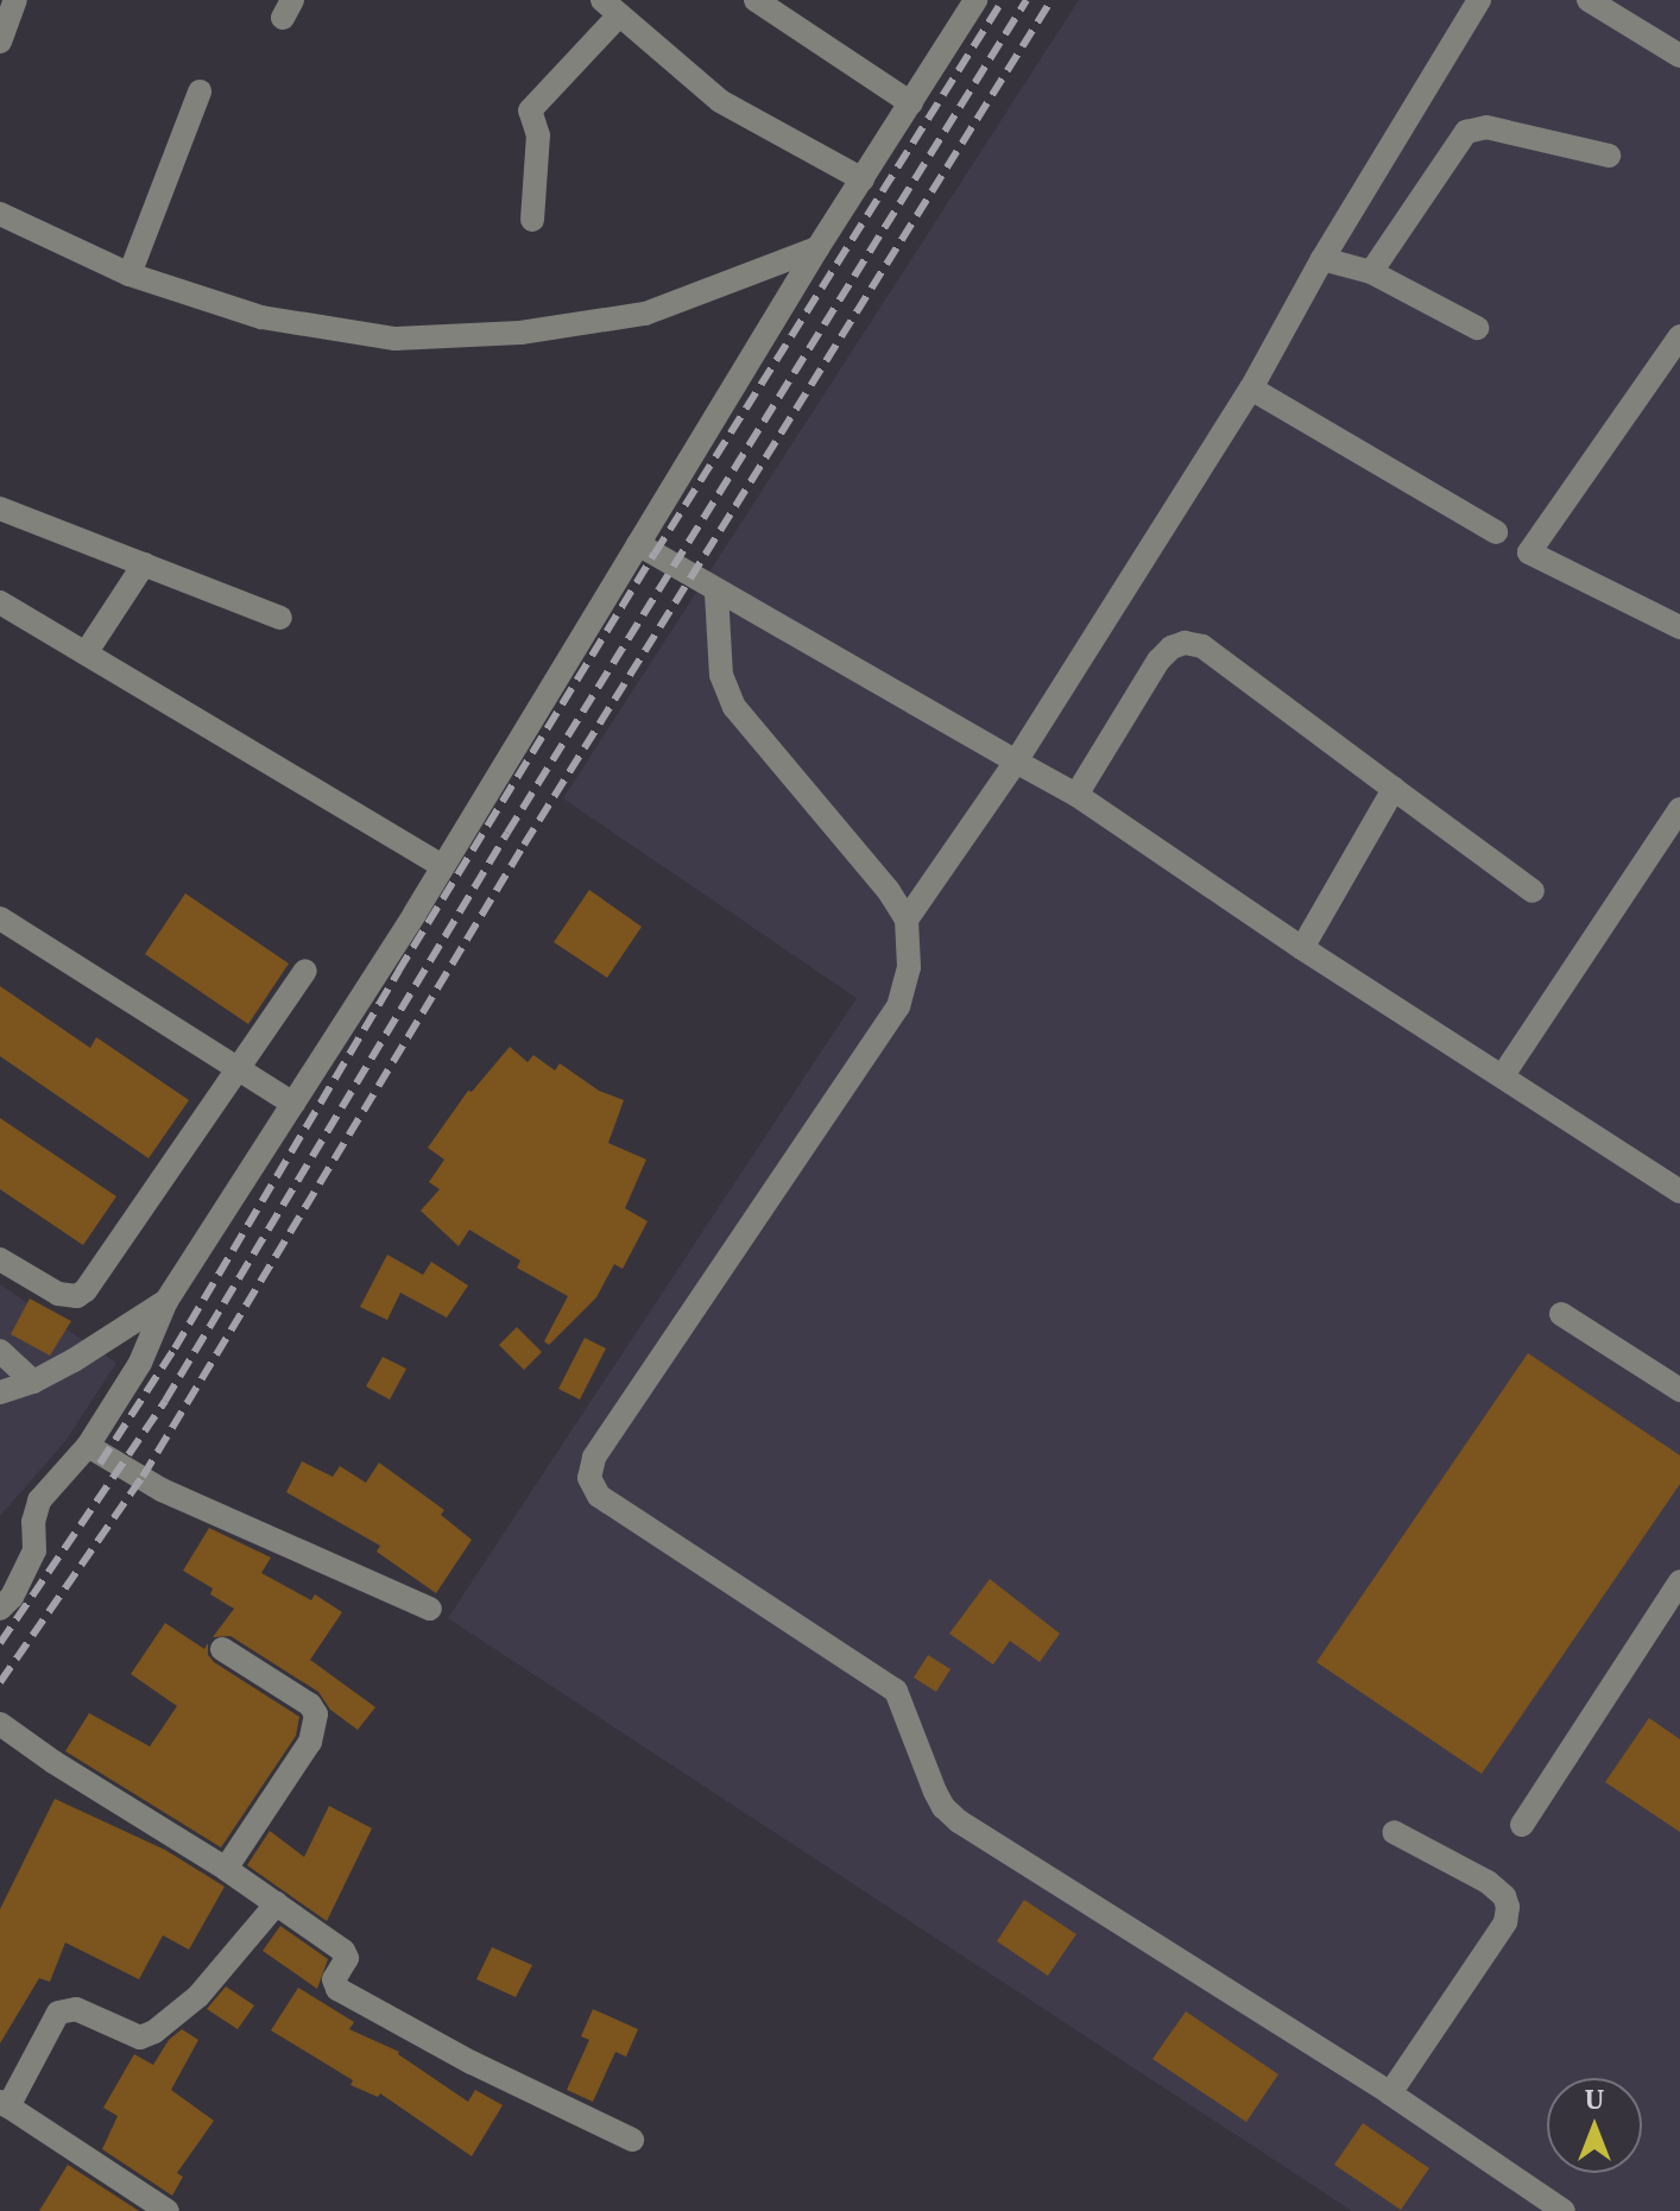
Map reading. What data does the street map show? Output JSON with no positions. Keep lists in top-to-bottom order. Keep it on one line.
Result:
{"north":"top"}
